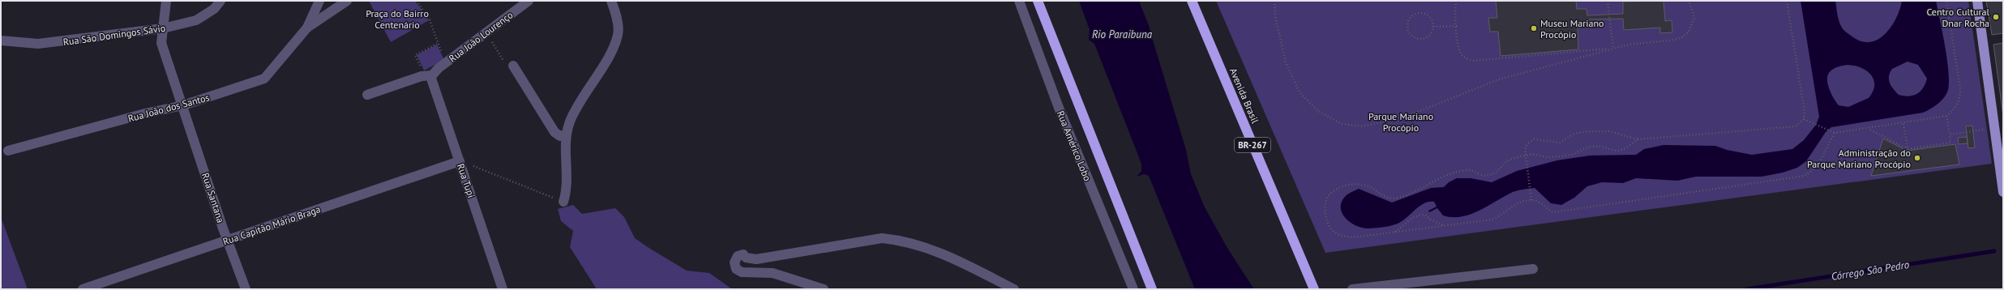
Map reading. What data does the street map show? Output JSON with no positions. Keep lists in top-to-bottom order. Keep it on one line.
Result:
{"streets":{"highway":["Avenida Brasil","BR-267"],"street":["Rua São Domingos Sávio","Rua João Lourenço","Rua João dos Santos","Rua Américo Lobo","Rua Tupi","Rua Santana","Rua Capitão Mário Braga"]},"crossings":[["Rua São Domingos Sávio","Rua Santana"],["Rua João Lourenço","Rua Tupi"],["Rua João dos Santos","Rua Santana"],["Rua Tupi","Rua Capitão Mário Braga"],["Rua Santana","Rua Capitão Mário Braga"]],"water":["Rio Paraibuna","Córrego São Pedro"],"parks":["Praça do Bairro Centenário","Parque Mariano Procópio"],"places":["Centro Cultural Dnar Rocha","Museu Mariano Procópio","Administração do Parque Mariano Procópio"]}
